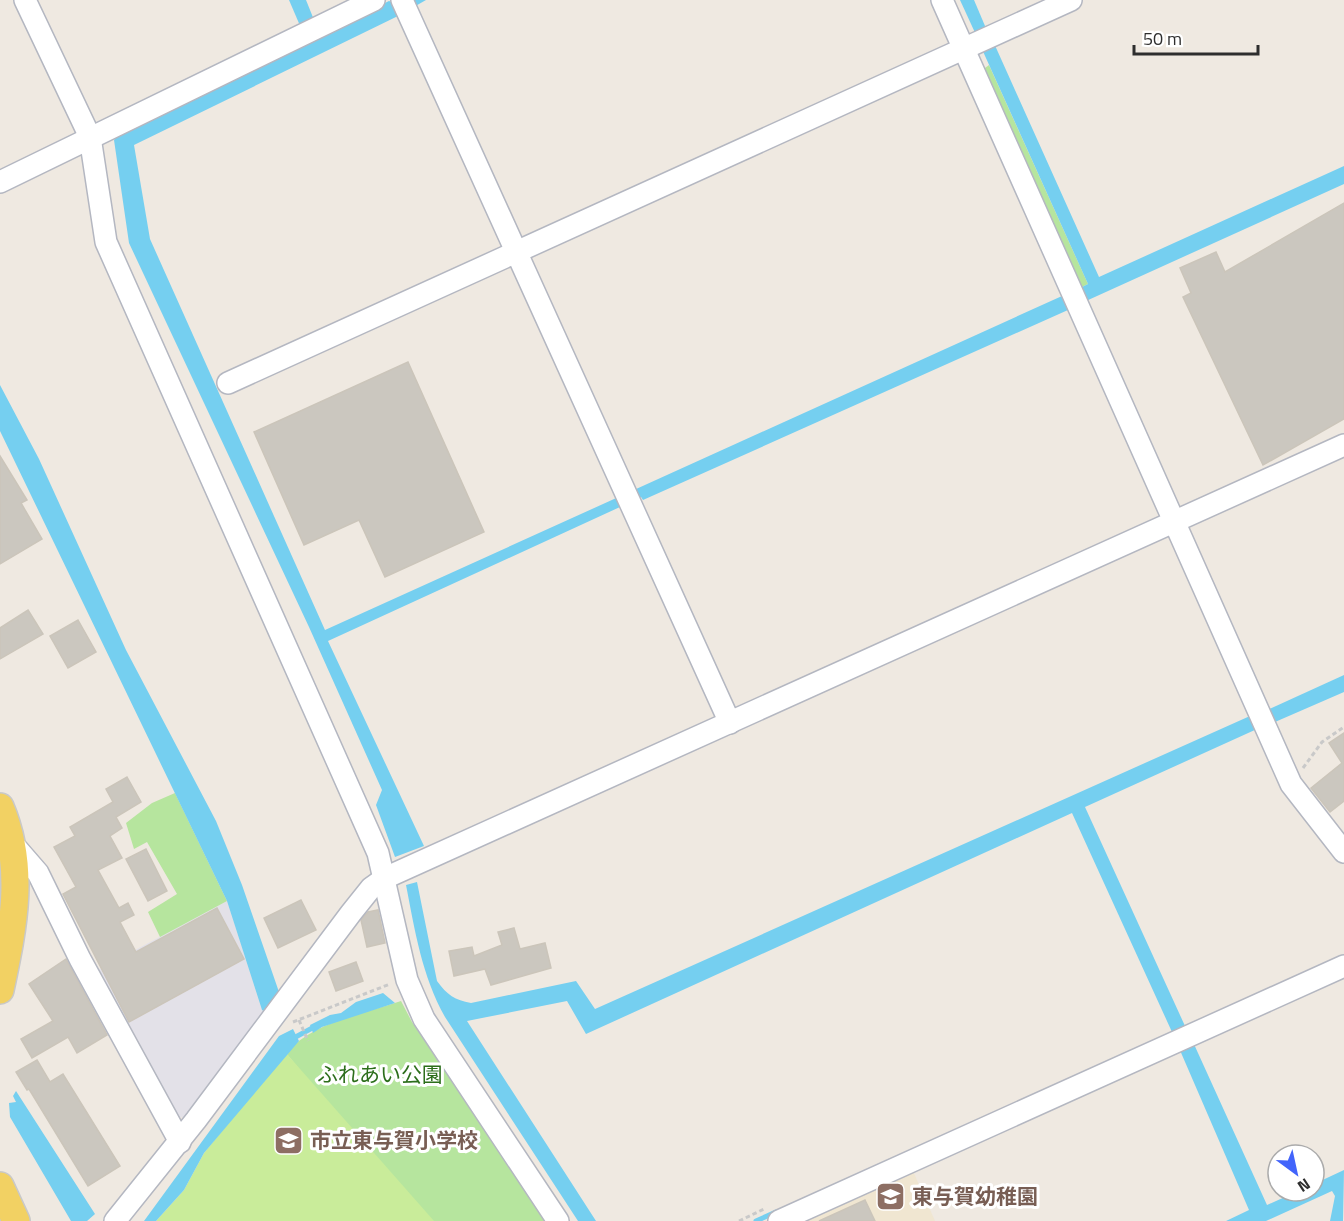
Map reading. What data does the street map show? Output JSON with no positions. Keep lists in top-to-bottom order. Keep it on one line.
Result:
{"parks":["ふれあい公園"],"places":{"school or university":["市立東与賀小学校","東与賀幼稚園"]},"scale_bar":"50 m","north":"bottom right"}
